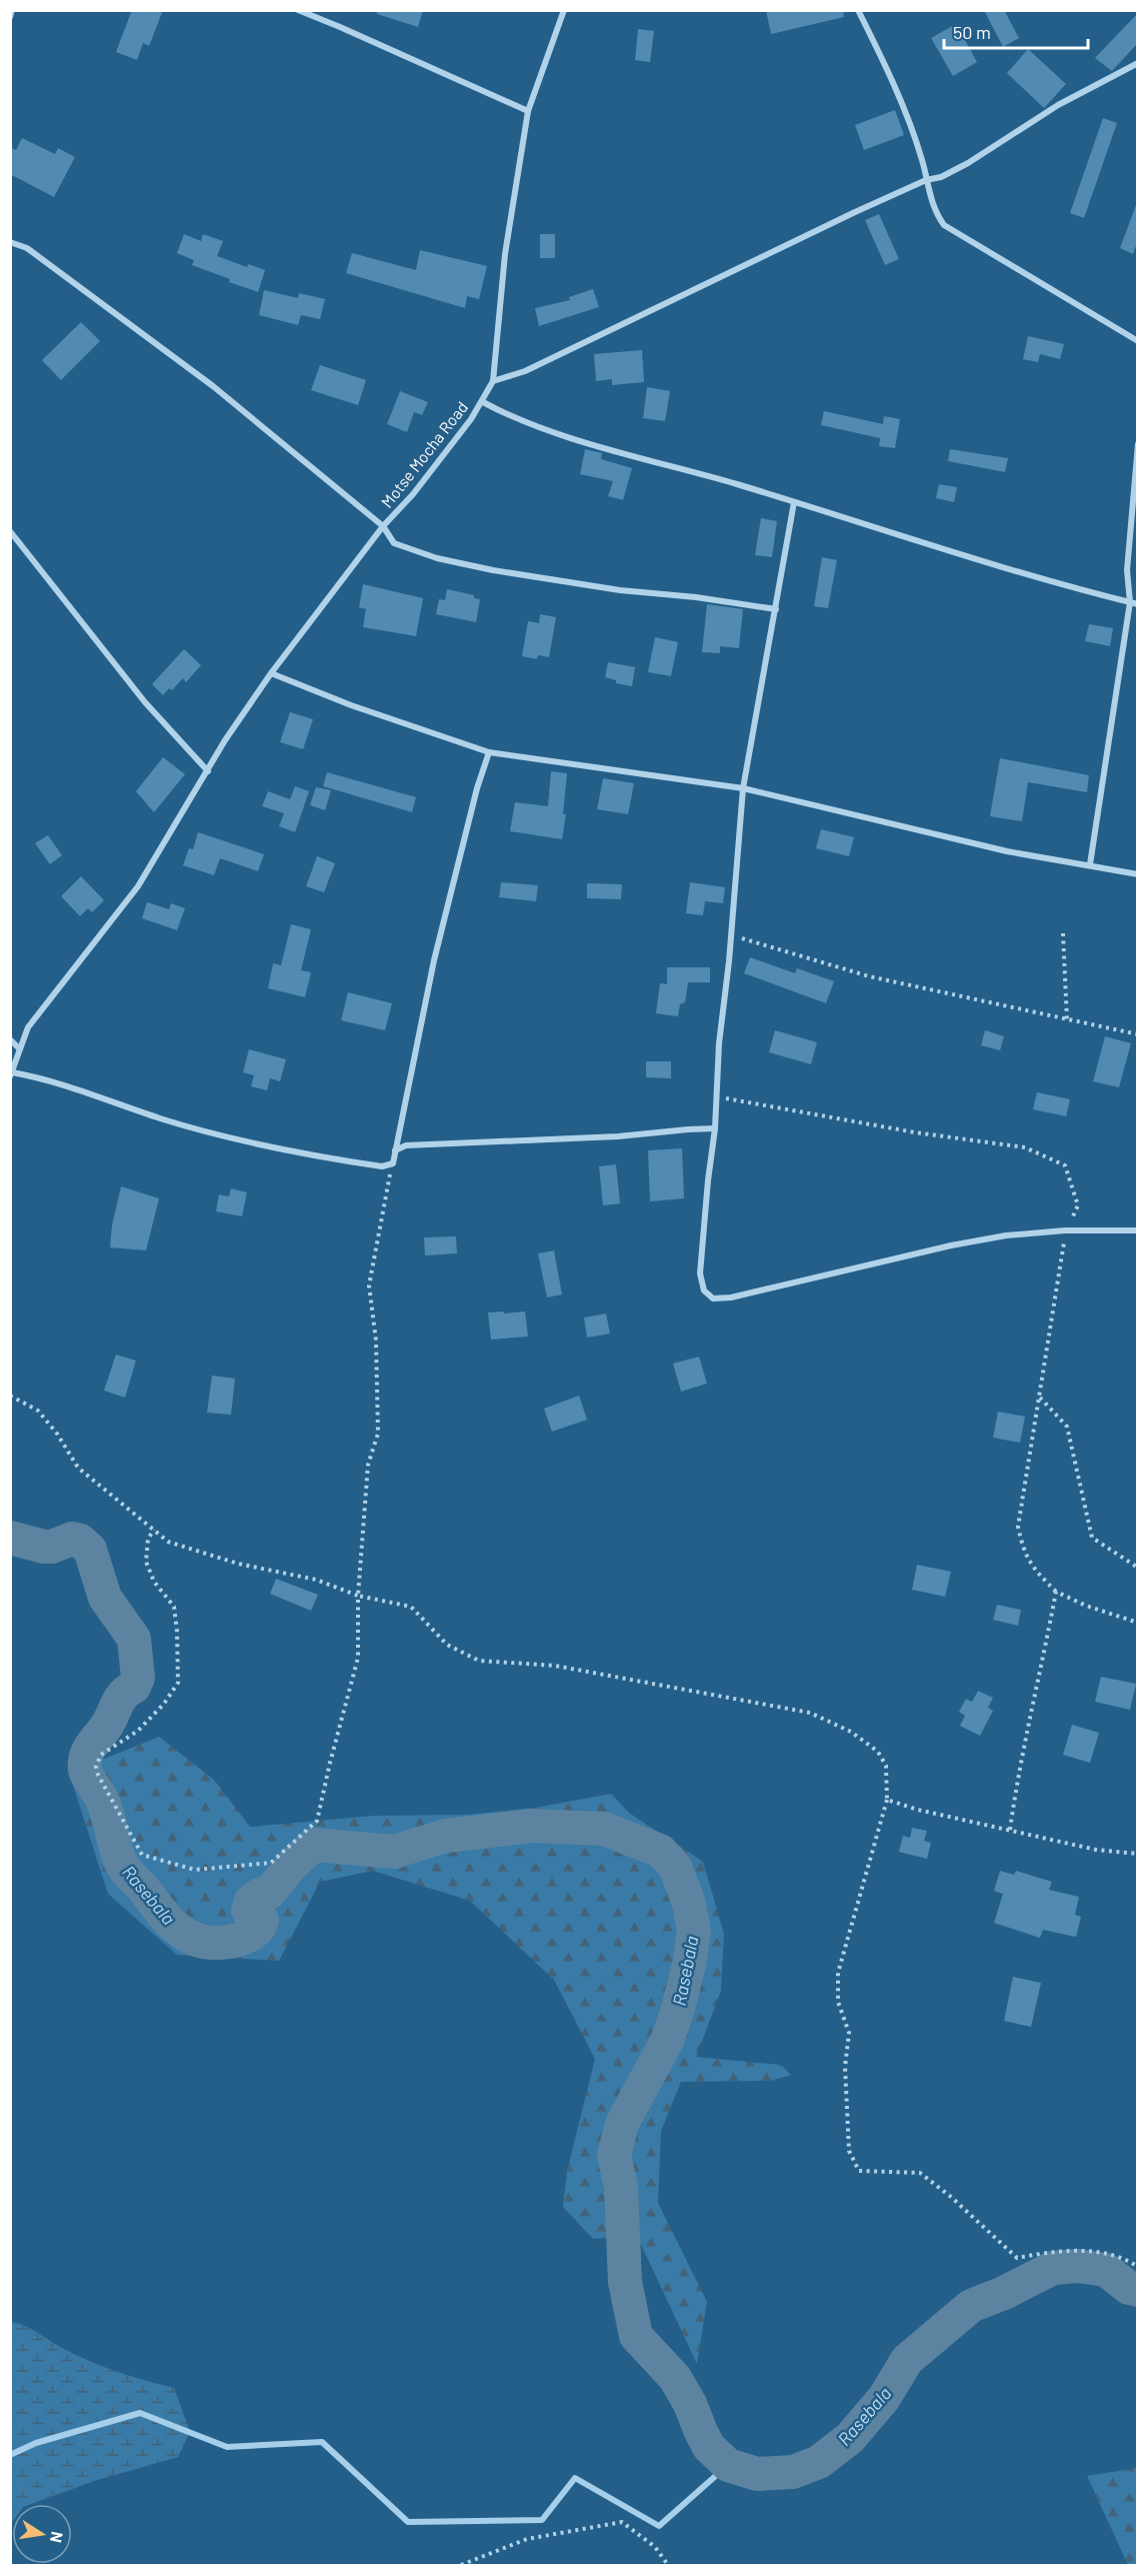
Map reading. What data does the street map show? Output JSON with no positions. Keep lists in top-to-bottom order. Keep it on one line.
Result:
{"streets":{"street":["Motse Mocha Road"]},"water":["Rasebala"],"scale_bar":"50 m","north":"right"}
